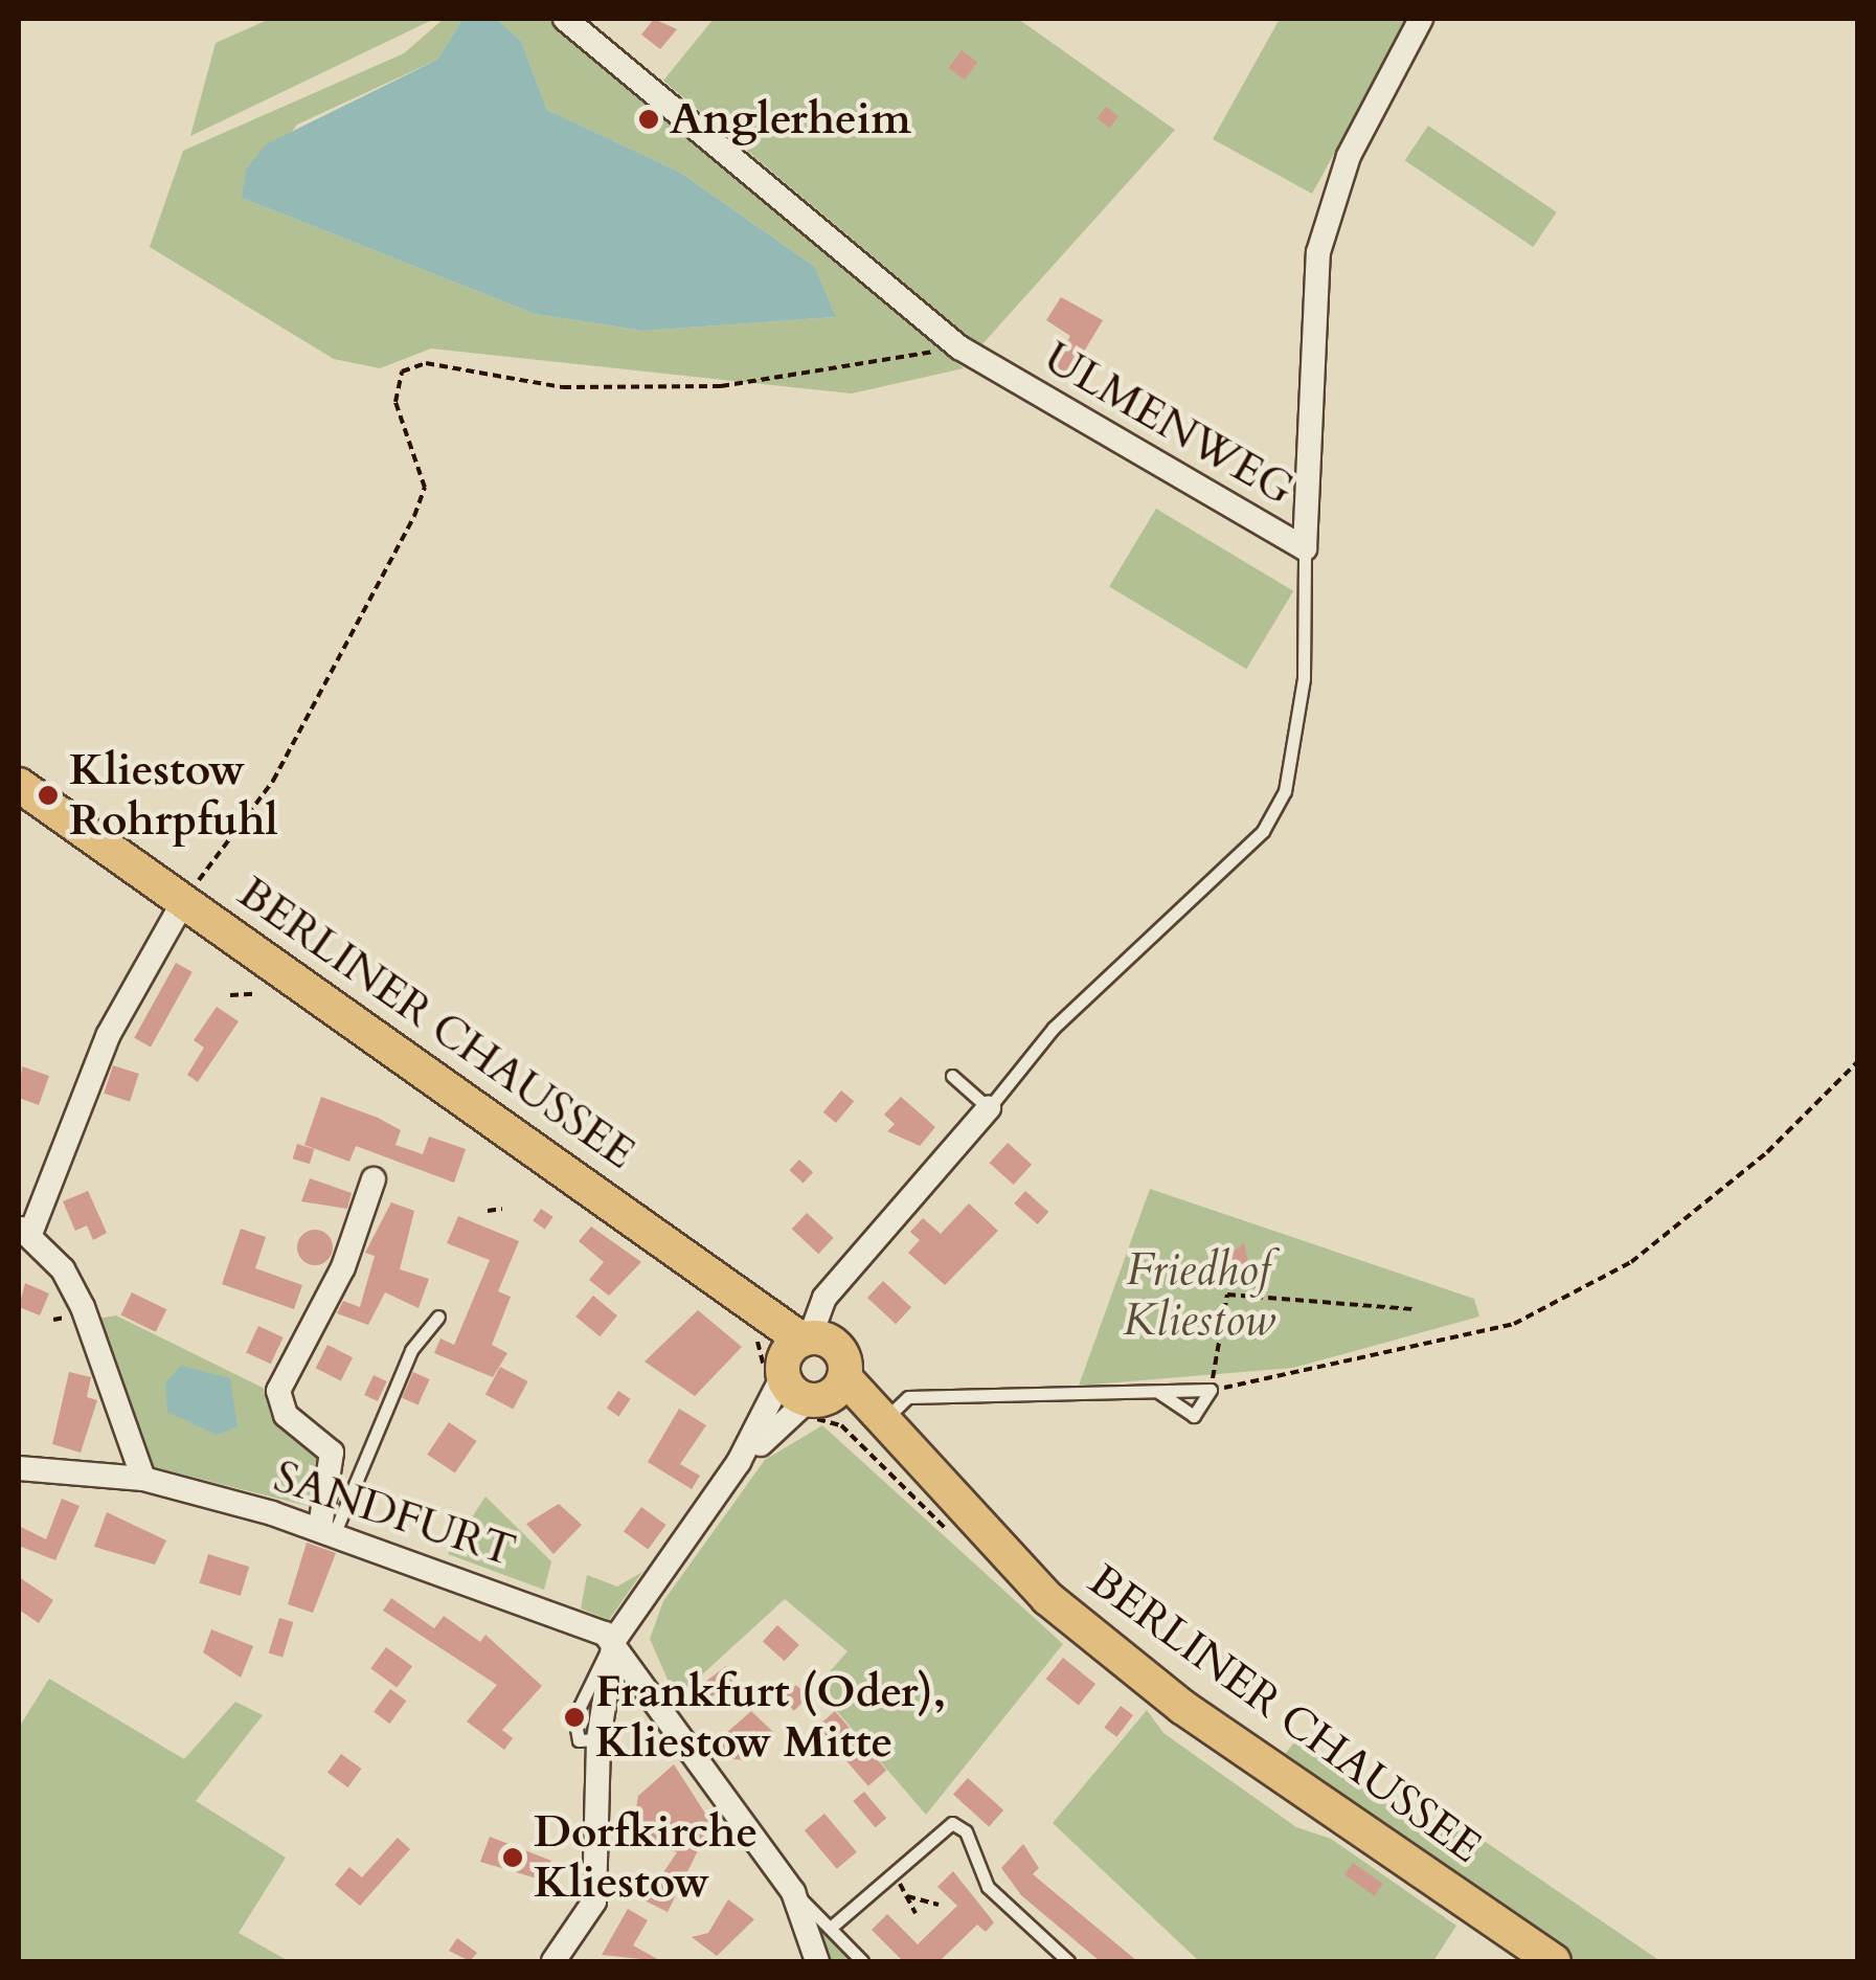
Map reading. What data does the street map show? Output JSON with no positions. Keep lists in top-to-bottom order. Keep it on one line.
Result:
{"streets":{"main road":["BERLINER CHAUSSEE"],"street":["ULMENWEG","SANDFURT"]},"parks":["Friedhof Kliestow"],"places":["Anglerheim","Kliestow Rohrpfuhl","Frankfurt (Oder), Kliestow Mitte","Dorfkirche Kliestow"]}
